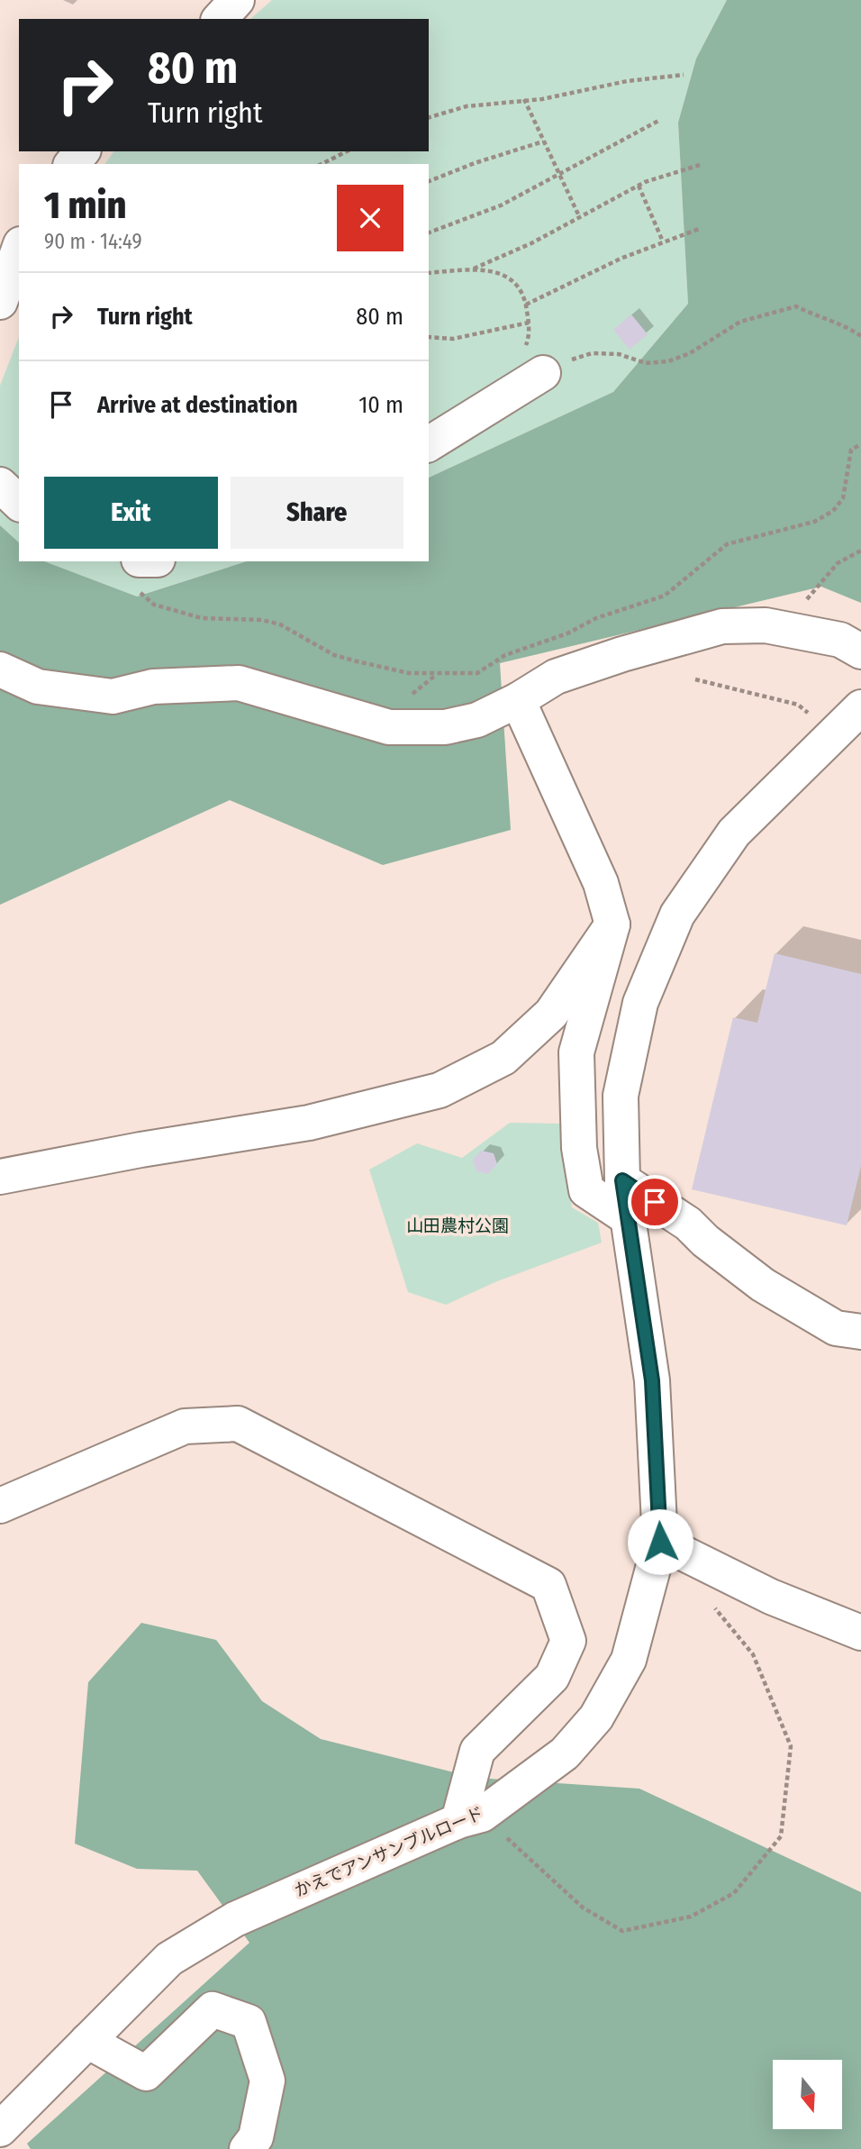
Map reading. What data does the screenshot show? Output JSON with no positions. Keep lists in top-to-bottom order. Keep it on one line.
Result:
{"streets":{"street":["かえでアンサンブルロード"]},"parks":["山田農村公園"],"north":"bottom","page":{"turn":["80 m","Turn right"],"heading":["1 min","90 m · 14:49"],"list":[{"name":"Turn right","value":"80 m"},{"name":"Arrive at destination","value":"10 m"}],"buttons":["Exit","Share"]}}
